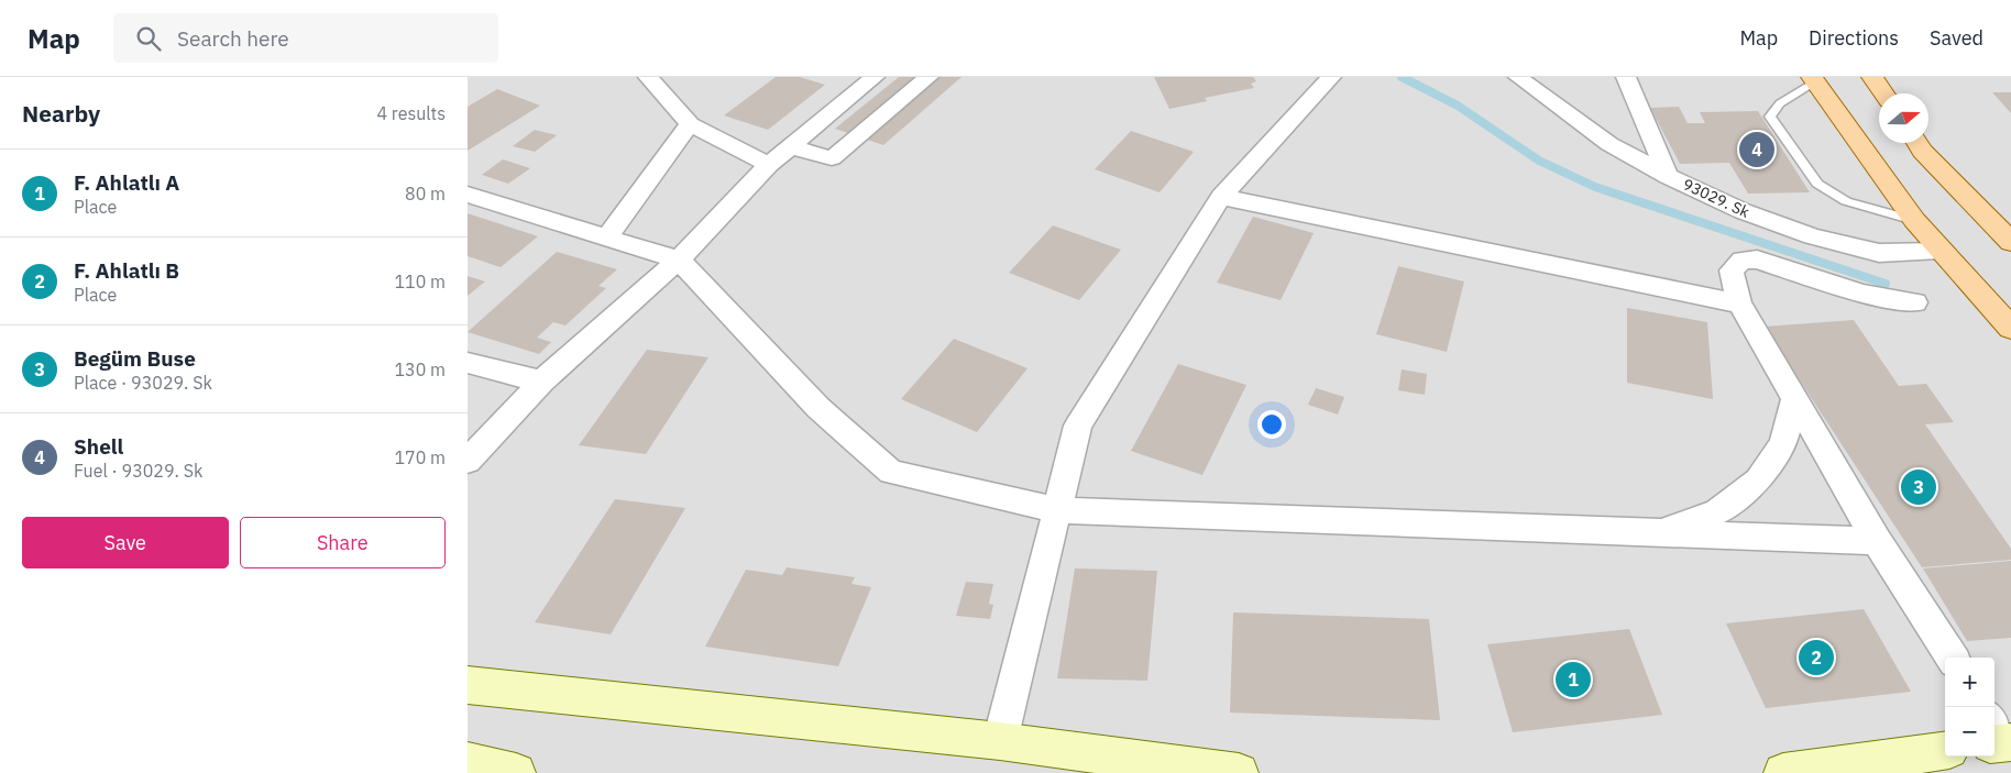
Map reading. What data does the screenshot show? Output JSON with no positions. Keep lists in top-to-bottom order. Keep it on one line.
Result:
{"streets":{"street":["93029. Sk"]},"north":"right","page":{"header":"Map","search":"Search here","nav":["Map","Directions","Saved"],"heading":["Nearby","4 results"],"pins":["4","3","2","1"],"list":[{"mark":"1","name":"F. Ahlatlı A","note":"Place","value":"80 m"},{"mark":"2","name":"F. Ahlatlı B","note":"Place","value":"110 m"},{"mark":"3","name":"Begüm Buse","note":"Place · 93029. Sk","value":"130 m"},{"mark":"4","name":"Shell","note":"Fuel · 93029. Sk","value":"170 m"}],"buttons":["Save","Share"],"map_buttons":["+","−"]}}
